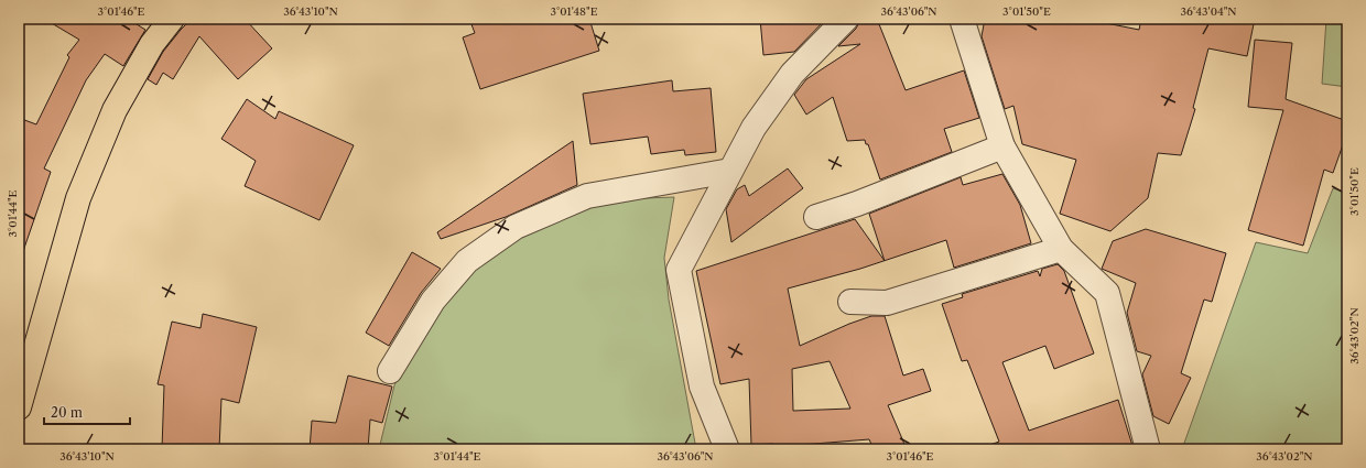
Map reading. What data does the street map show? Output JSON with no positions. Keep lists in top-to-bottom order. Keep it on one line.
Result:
{"scale_bar":"20 m","coordinates":["3°01'46\"E","36°43'10\"N","3°01'48\"E","36°43'06\"N","3°01'50\"E","36°43'04\"N","3°01'44\"E","36°43'02\"N"]}
